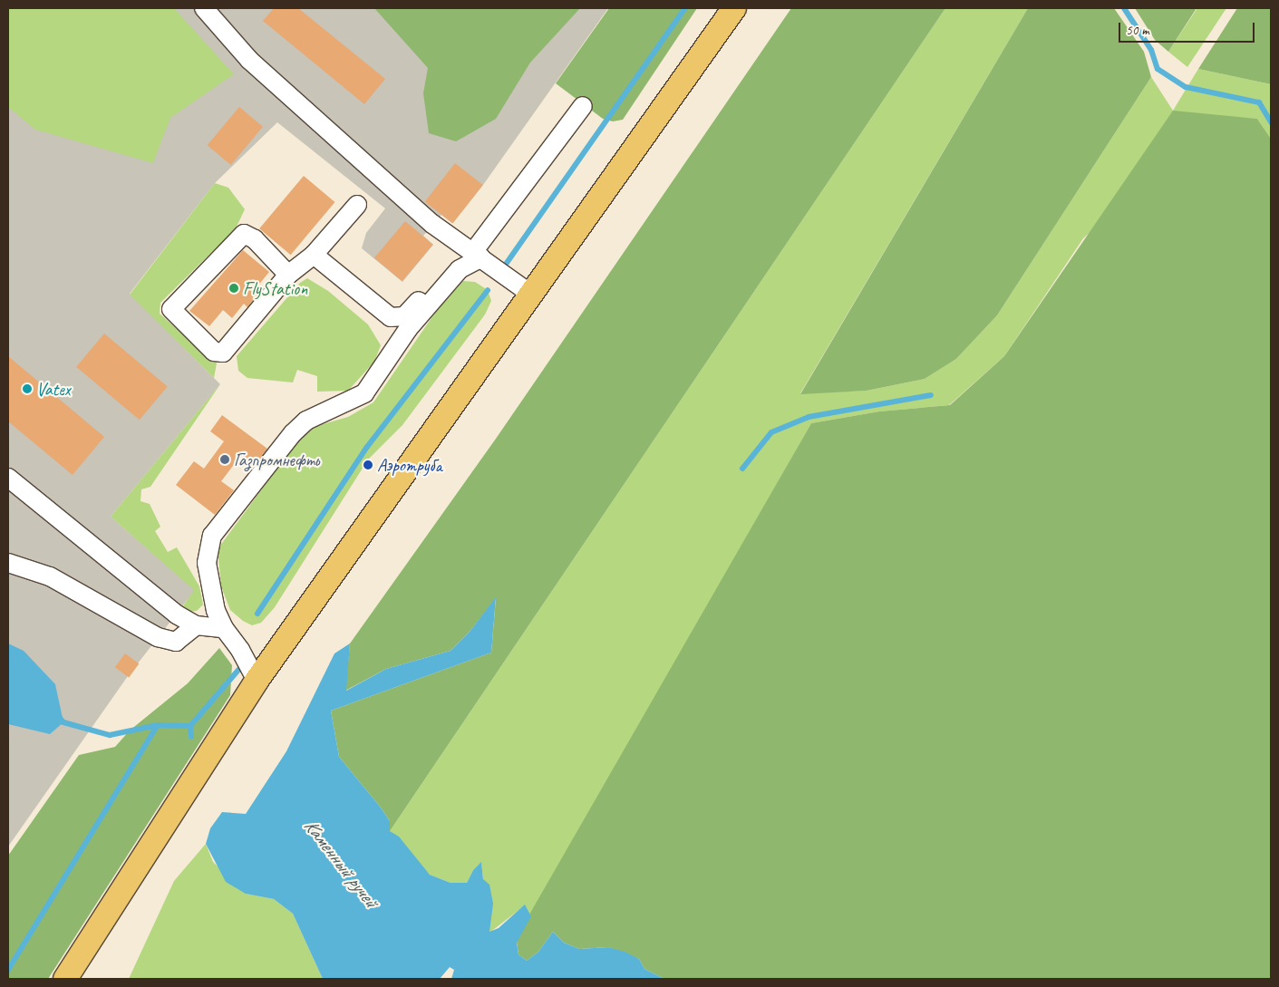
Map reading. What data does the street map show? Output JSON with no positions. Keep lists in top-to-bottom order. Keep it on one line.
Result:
{"water":["Каменный ручей"],"places":["FlyStation","Vatex","Газпромнефть","Аэротруба"],"scale_bar":"50 m"}
